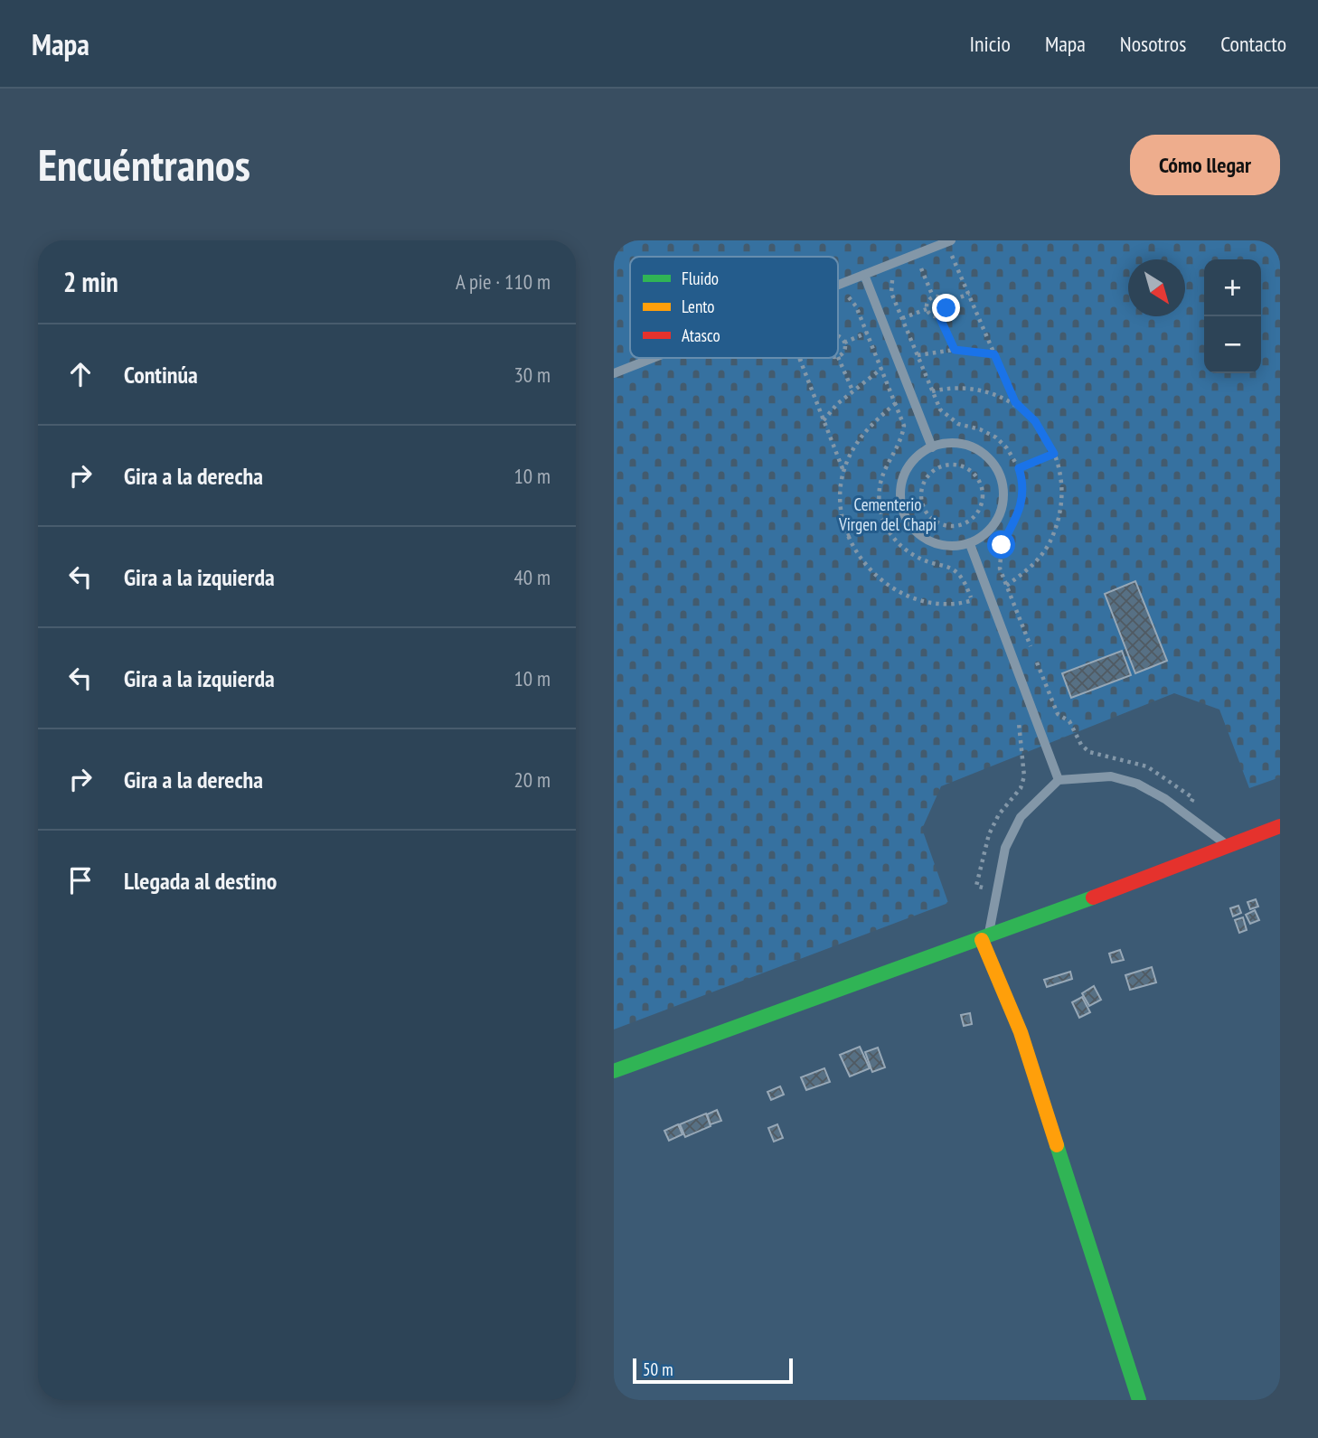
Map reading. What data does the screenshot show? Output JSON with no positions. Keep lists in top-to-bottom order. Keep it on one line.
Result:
{"parks":["Cementerio Virgen del Chapi"],"legend":["Fluido","Lento","Atasco"],"scale_bar":"50 m","north":"bottom right","page":{"header":"Mapa","nav":["Inicio","Mapa","Nosotros","Contacto"],"buttons":"Cómo llegar","title":"Encuéntranos","heading":["2 min","A pie · 110 m"],"map_buttons":["+","−"],"list":[["Continúa","30 m"],["Gira a la derecha","10 m"],["Gira a la izquierda","40 m"],["Gira a la izquierda","10 m"],["Gira a la derecha","20 m"],"Llegada al destino"],"scale":"50 m"}}
